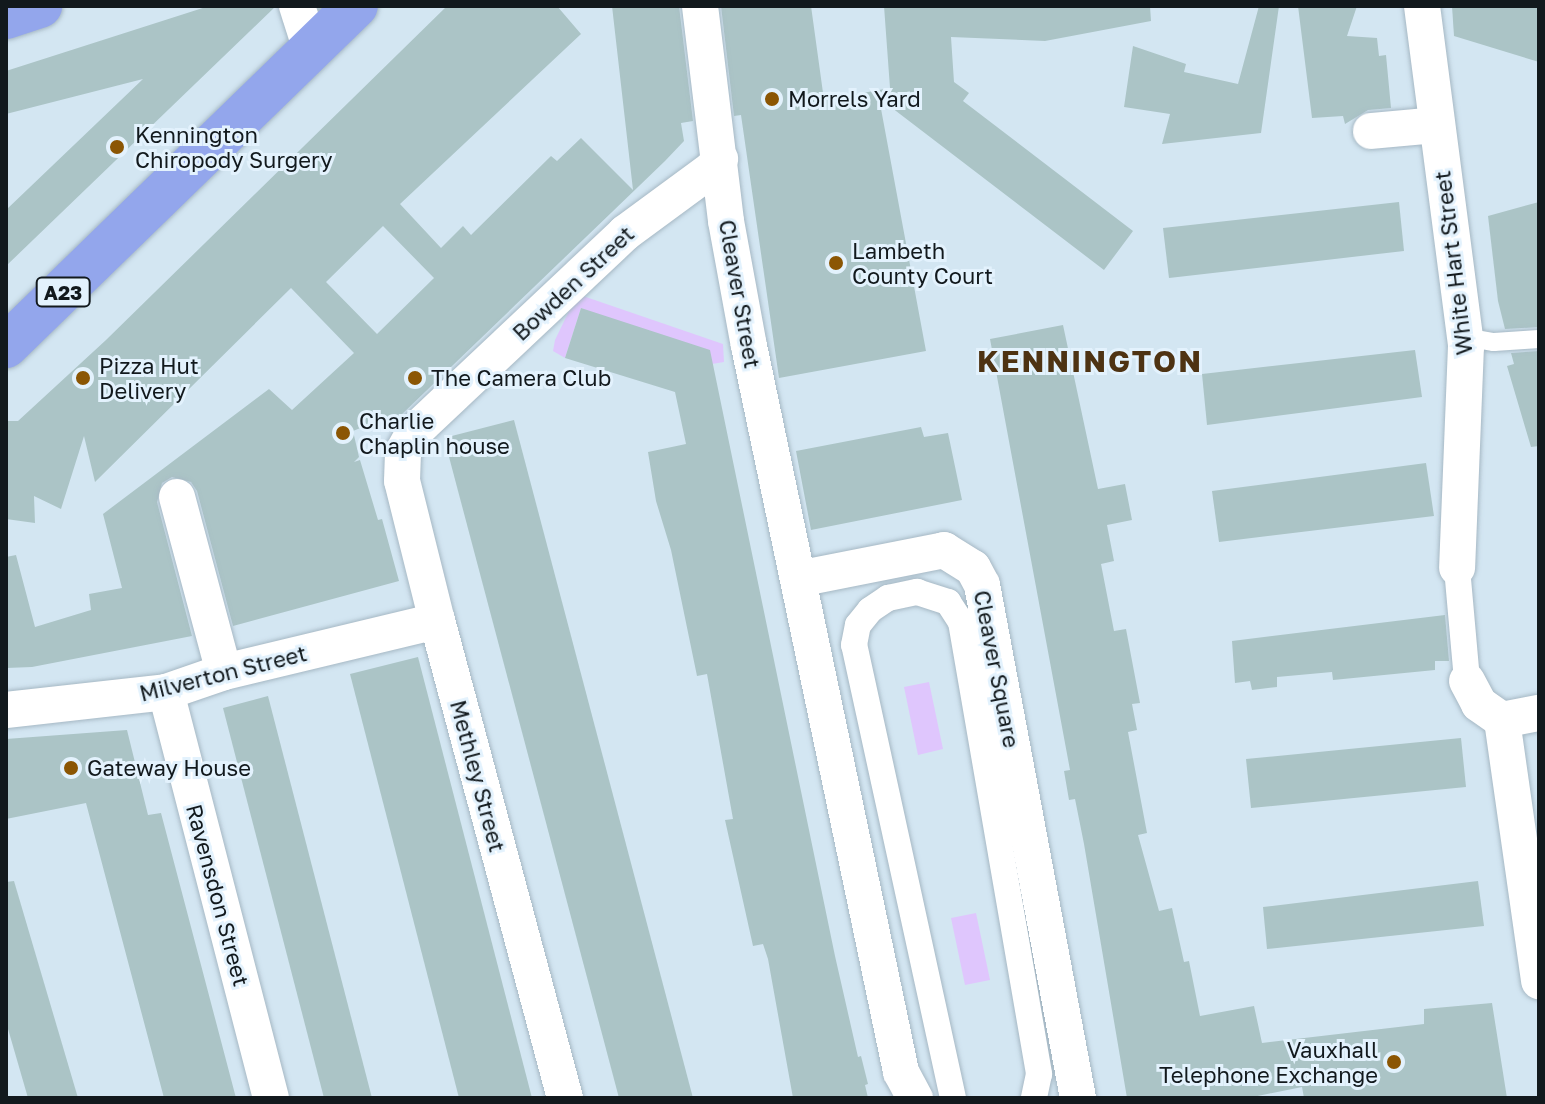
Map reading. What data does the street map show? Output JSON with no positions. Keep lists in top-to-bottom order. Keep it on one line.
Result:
{"streets":{"highway":["A23"],"street":["White Hart Street","Bowden Street","Cleaver Street","Cleaver Square","Milverton Street","Methley Street","Ravensdon Street"]},"crossings":[["Bowden Street","Cleaver Street"],["Bowden Street","Methley Street"],["Cleaver Street","Cleaver Square"],["Milverton Street","Methley Street"],["Milverton Street","Ravensdon Street"]],"districts":["KENNINGTON"],"places":["Morrels Yard","Kennington Chiropody Surgery","Lambeth County Court","Pizza Hut Delivery","The Camera Club","Charlie Chaplin house","Gateway House","Vauxhall Telephone Exchange"]}
